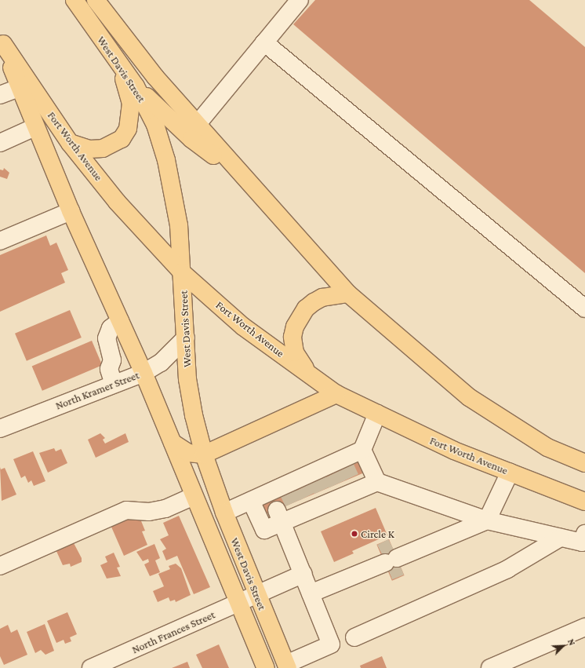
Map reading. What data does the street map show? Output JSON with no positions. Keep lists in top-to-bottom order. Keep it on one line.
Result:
{"streets":{"main road":["West Davis Street","Fort Worth Avenue"],"street":["North Kramer Street","North Frances Street"]},"crossings":[["West Davis Street","Fort Worth Avenue"],["West Davis Street","North Kramer Street"],["West Davis Street","North Frances Street"]],"places":["Circle K"],"north":"top right"}
